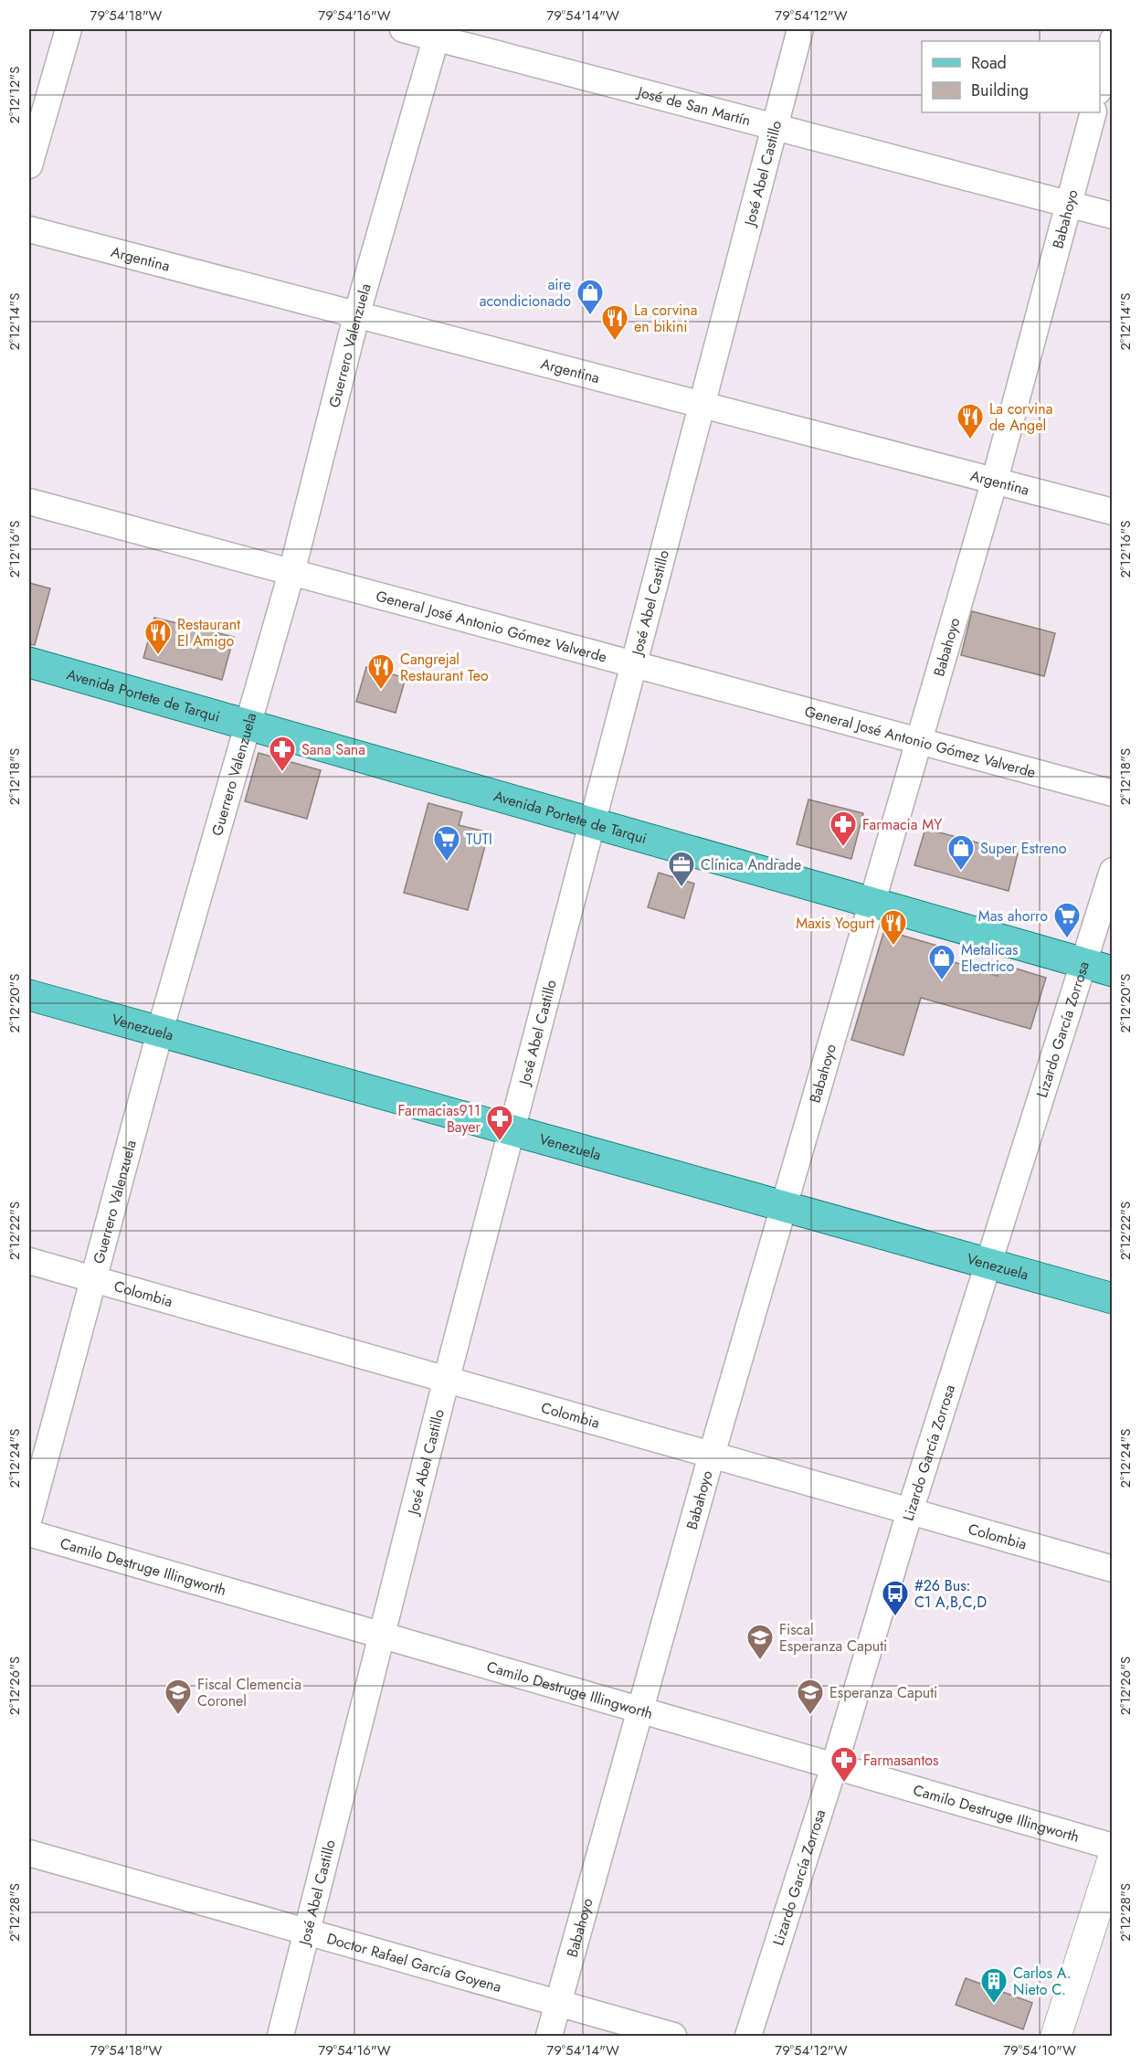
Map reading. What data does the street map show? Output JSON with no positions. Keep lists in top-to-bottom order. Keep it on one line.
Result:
{"streets":{"main road":["Avenida Portete de Tarqui","Venezuela"],"street":["José de San Martín","José Abel Castillo","Babahoyo","Argentina","Guerrero Valenzuela","General José Antonio Gómez Valverde","Lizardo García Zorrosa","Colombia","Camilo Destruge Illingworth","Doctor Rafael García Goyena"]},"crossings":[["José de San Martín","José Abel Castillo"],["José de San Martín","Babahoyo"],["José de San Martín","Guerrero Valenzuela"],["José Abel Castillo","Argentina"],["José Abel Castillo","General José Antonio Gómez Valverde"],["José Abel Castillo","Avenida Portete de Tarqui"],["José Abel Castillo","Venezuela"],["José Abel Castillo","Colombia"],["José Abel Castillo","Camilo Destruge Illingworth"],["José Abel Castillo","Doctor Rafael García Goyena"],["Babahoyo","Argentina"],["Babahoyo","General José Antonio Gómez Valverde"],["Babahoyo","Avenida Portete de Tarqui"],["Babahoyo","Venezuela"],["Babahoyo","Colombia"],["Babahoyo","Camilo Destruge Illingworth"],["Babahoyo","Doctor Rafael García Goyena"],["Argentina","Guerrero Valenzuela"],["Guerrero Valenzuela","General José Antonio Gómez Valverde"],["Guerrero Valenzuela","Avenida Portete de Tarqui"],["Guerrero Valenzuela","Venezuela"],["Guerrero Valenzuela","Colombia"],["Avenida Portete de Tarqui","Lizardo García Zorrosa"],["Venezuela","Lizardo García Zorrosa"],["Lizardo García Zorrosa","Colombia"],["Lizardo García Zorrosa","Camilo Destruge Illingworth"]],"places":{"shop":["aire acondicionado","Super Estreno","Metalicas Electrico"],"restaurant":["La corvina en bikini","La corvina de Angel","Restaurant El Amigo","Cangrejal Restaurant Teo","Maxis Yogurt"],"pharmacy":["Sana Sana","Farmacia MY","Farmacias911 Bayer","Farmasantos"],"supermarket":["TUTI","Mas ahorro"],"office":["Clínica Andrade"],"bus stop":["#26 Bus: C1 A,B,C,D"],"school or university":["Fiscal Esperanza Caputi","Fiscal Clemencia Coronel","Esperanza Caputi"],"building":["Carlos A. Nieto C."]},"legend":["Road","Building"],"coordinates":["79°54'18\"W","79°54'16\"W","79°54'14\"W","79°54'12\"W","2°12'12\"S","2°12'14\"S","2°12'16\"S","2°12'18\"S","2°12'20\"S","2°12'22\"S","2°12'24\"S","2°12'26\"S","2°12'28\"S","79°54'10\"W"]}
